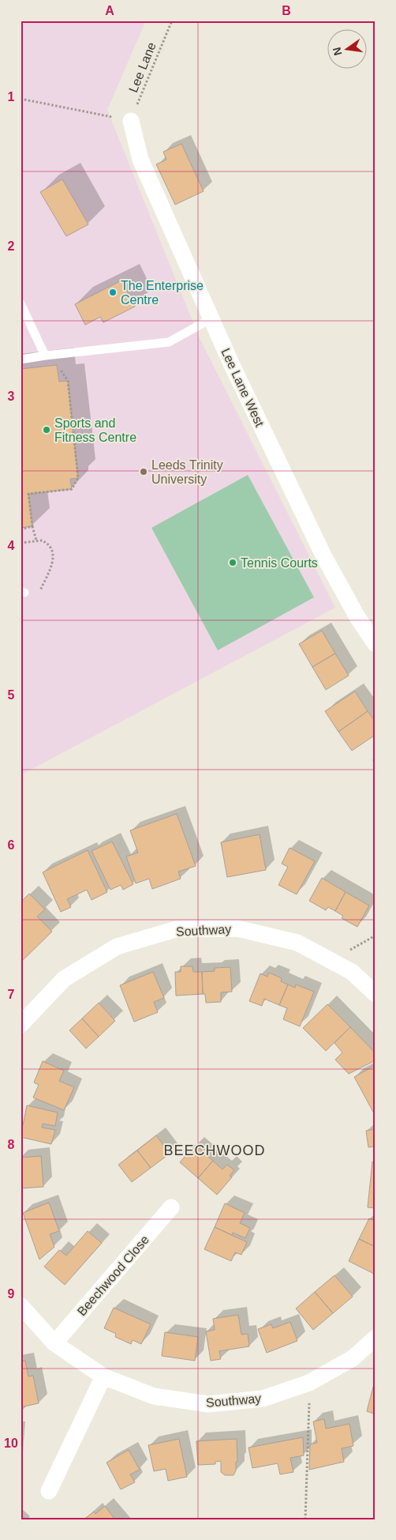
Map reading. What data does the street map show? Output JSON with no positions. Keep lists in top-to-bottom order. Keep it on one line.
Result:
{"streets":{"street":["Lee Lane West","Southway","Beechwood Close"],"path":["Lee Lane"]},"crossings":[["Lee Lane","Lee Lane West"],["Southway","Beechwood Close"]],"districts":["BEECHWOOD"],"places":["The Enterprise Centre","Sports and Fitness Centre","Leeds Trinity University","Tennis Courts"],"north":"left","grid":{"columns":["A","B"],"rows":["1","2","3","4","5","6","7","8","9","10"]}}
